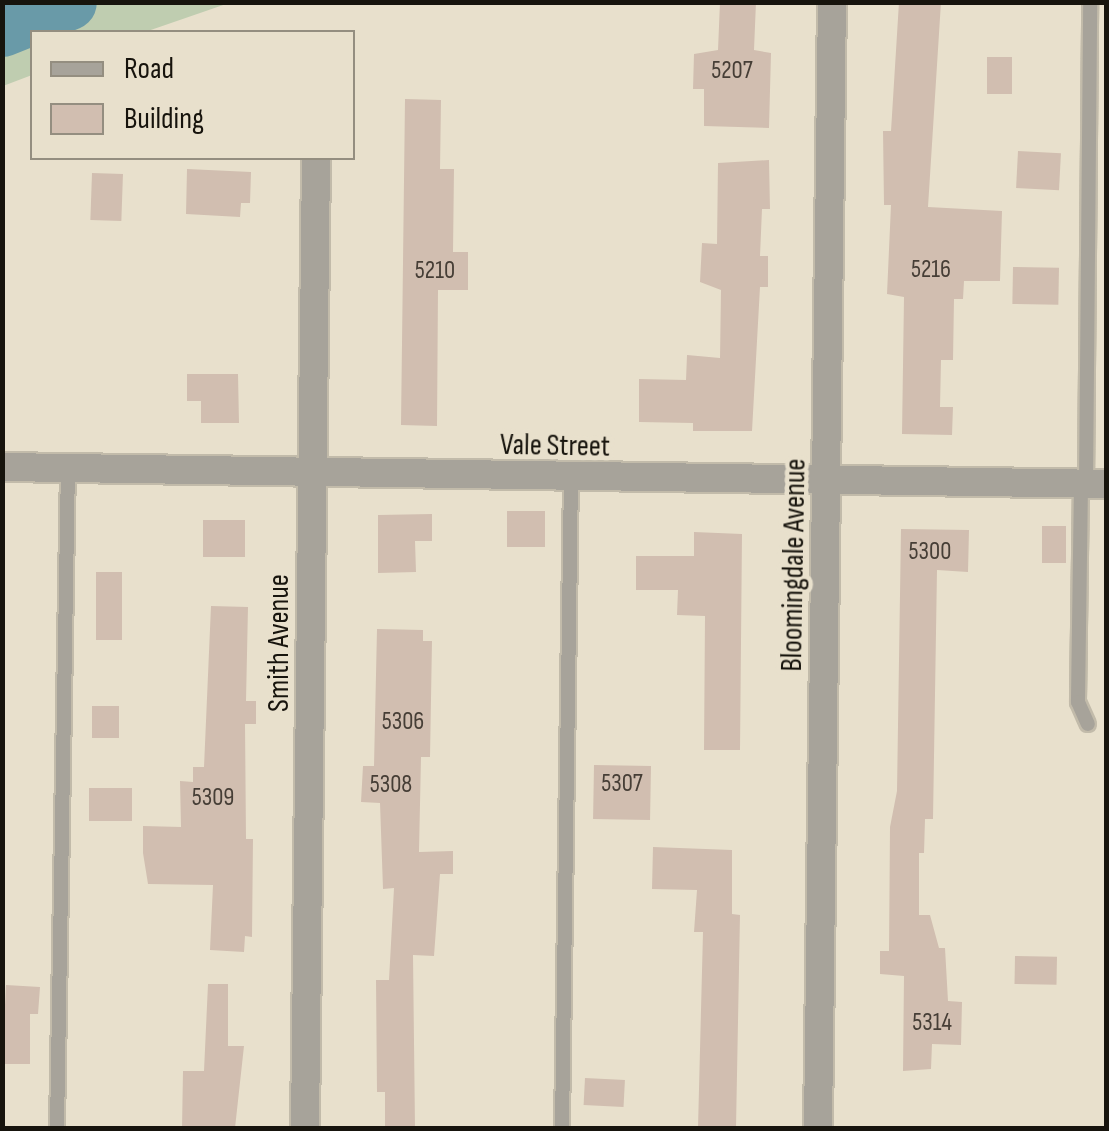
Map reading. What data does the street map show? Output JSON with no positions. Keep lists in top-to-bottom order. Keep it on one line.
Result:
{"streets":{"street":["Vale Street","Bloomingdale Avenue","Smith Avenue"]},"crossings":[["Vale Street","Bloomingdale Avenue"],["Vale Street","Smith Avenue"]],"house_numbers":["5207","5216","5210","5300","5306","5307","5308","5309","5314"],"legend":["Road","Building"]}
